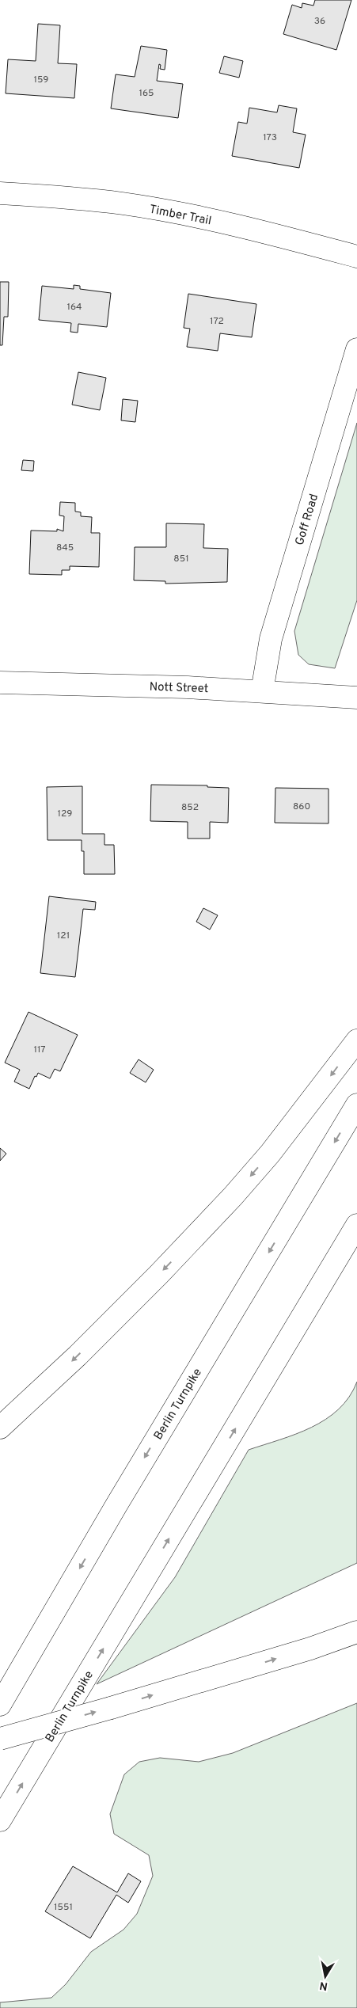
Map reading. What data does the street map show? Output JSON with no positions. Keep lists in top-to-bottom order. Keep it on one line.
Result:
{"streets":{"main road":["Timber Trail","Goff Road","Nott Street","Berlin Turnpike"]},"crossings":[["Goff Road","Nott Street"]],"house_numbers":["36","159","165","173","164","172","845","851","860","852","129","121","117","1551"],"north":"bottom"}
